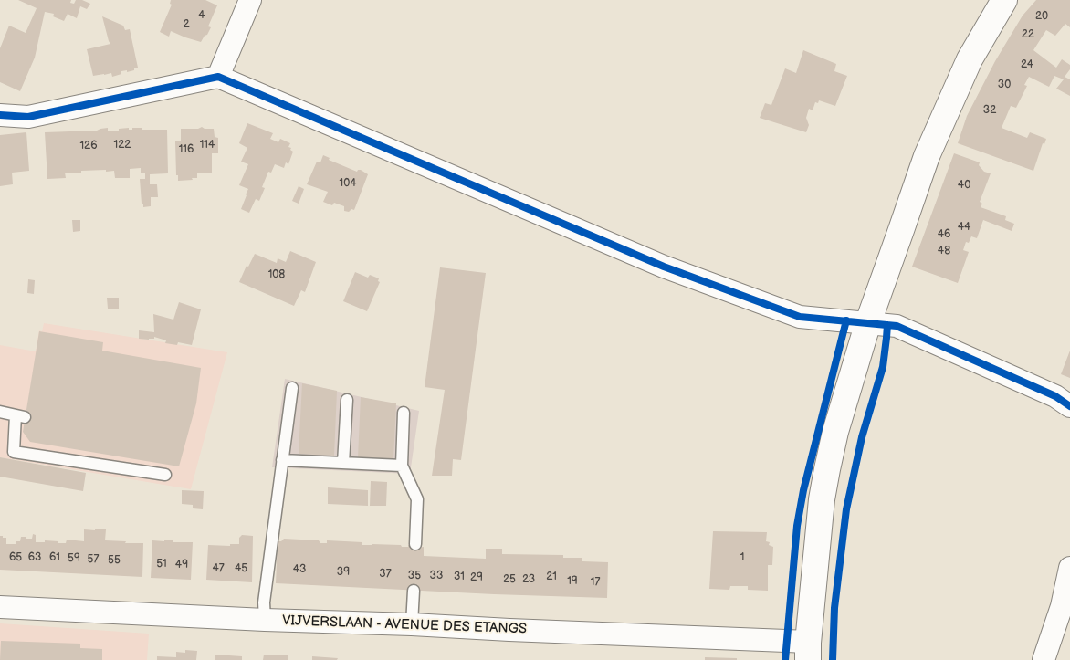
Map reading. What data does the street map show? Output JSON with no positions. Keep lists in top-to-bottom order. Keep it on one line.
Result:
{"streets":{"street":["VIJVERSLAAN - AVENUE DES ETANGS"]},"house_numbers":["4","20","2","22","24","30","32","122","114","126","116","104","40","44","46","48","108","65","63","61","1","59","57","55","51","49","47","45","43","39","37","35","33","31","21","29","25","23","19","17"]}
